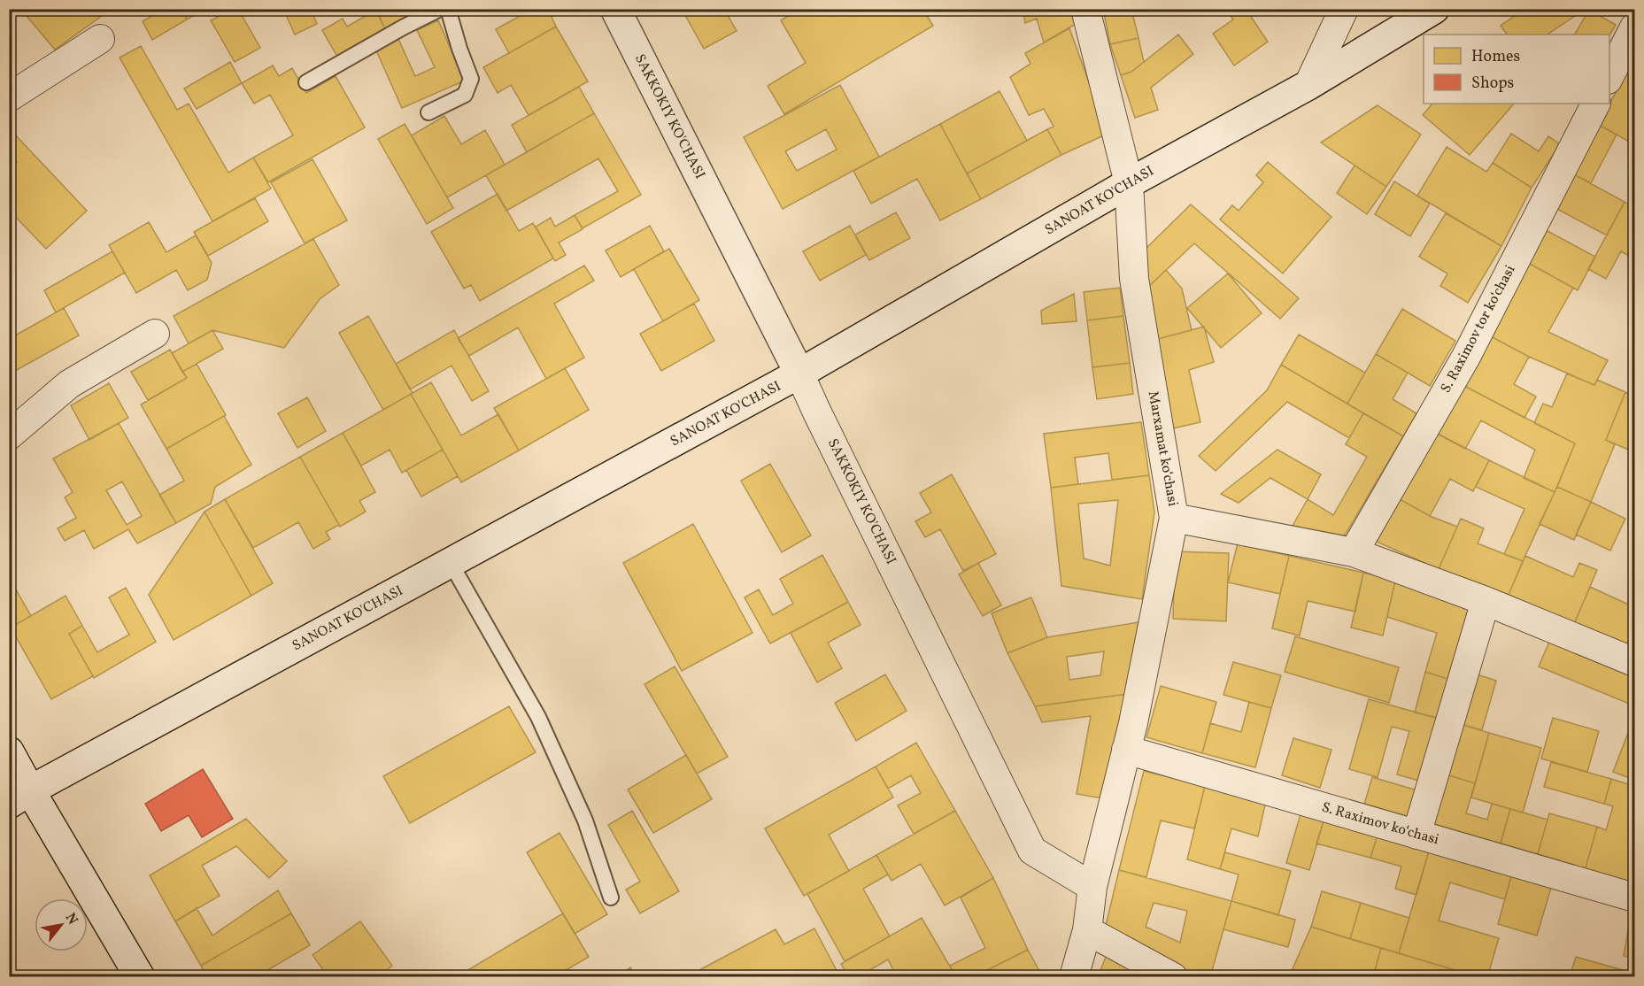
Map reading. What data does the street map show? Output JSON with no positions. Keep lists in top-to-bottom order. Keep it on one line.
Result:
{"streets":{"main road":["SAKKOKIY KO'CHASI","SANOAT KO'CHASI"],"street":["S. Raximov tor koʻchasi","Marxamat koʻchasi","S. Raximov koʻchasi"]},"crossings":[["SAKKOKIY KO'CHASI","SANOAT KO'CHASI"],["SAKKOKIY KO'CHASI","Marxamat koʻchasi"],["SANOAT KO'CHASI","Marxamat koʻchasi"],["Marxamat koʻchasi","S. Raximov koʻchasi"]],"legend":["Homes","Shops"],"north":"top right"}
